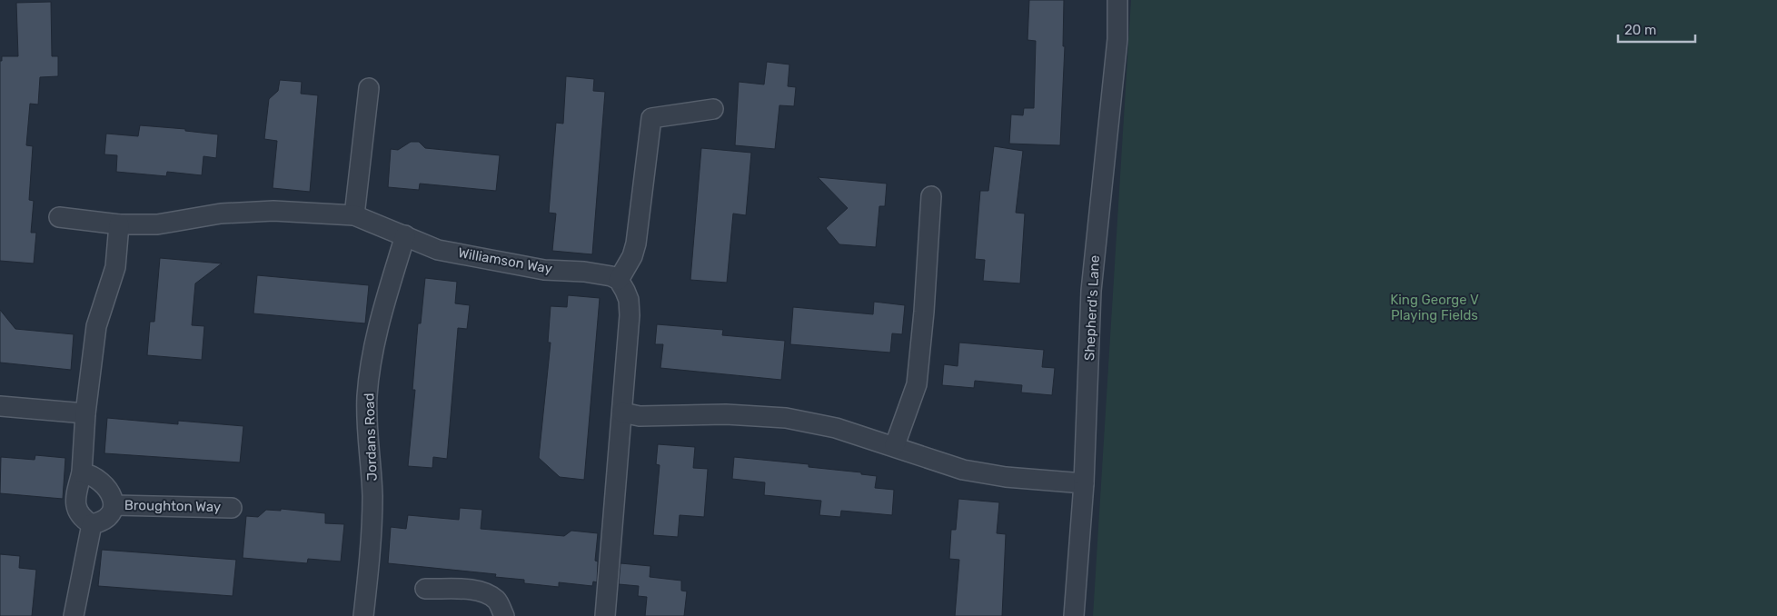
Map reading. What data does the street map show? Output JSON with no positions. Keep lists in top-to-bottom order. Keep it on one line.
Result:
{"streets":{"street":["Williamson Way","Shepherd's Lane","Jordans Road","Broughton Way"]},"crossings":[["Williamson Way","Jordans Road"]],"parks":["King George V Playing Fields"],"scale_bar":"20 m"}
